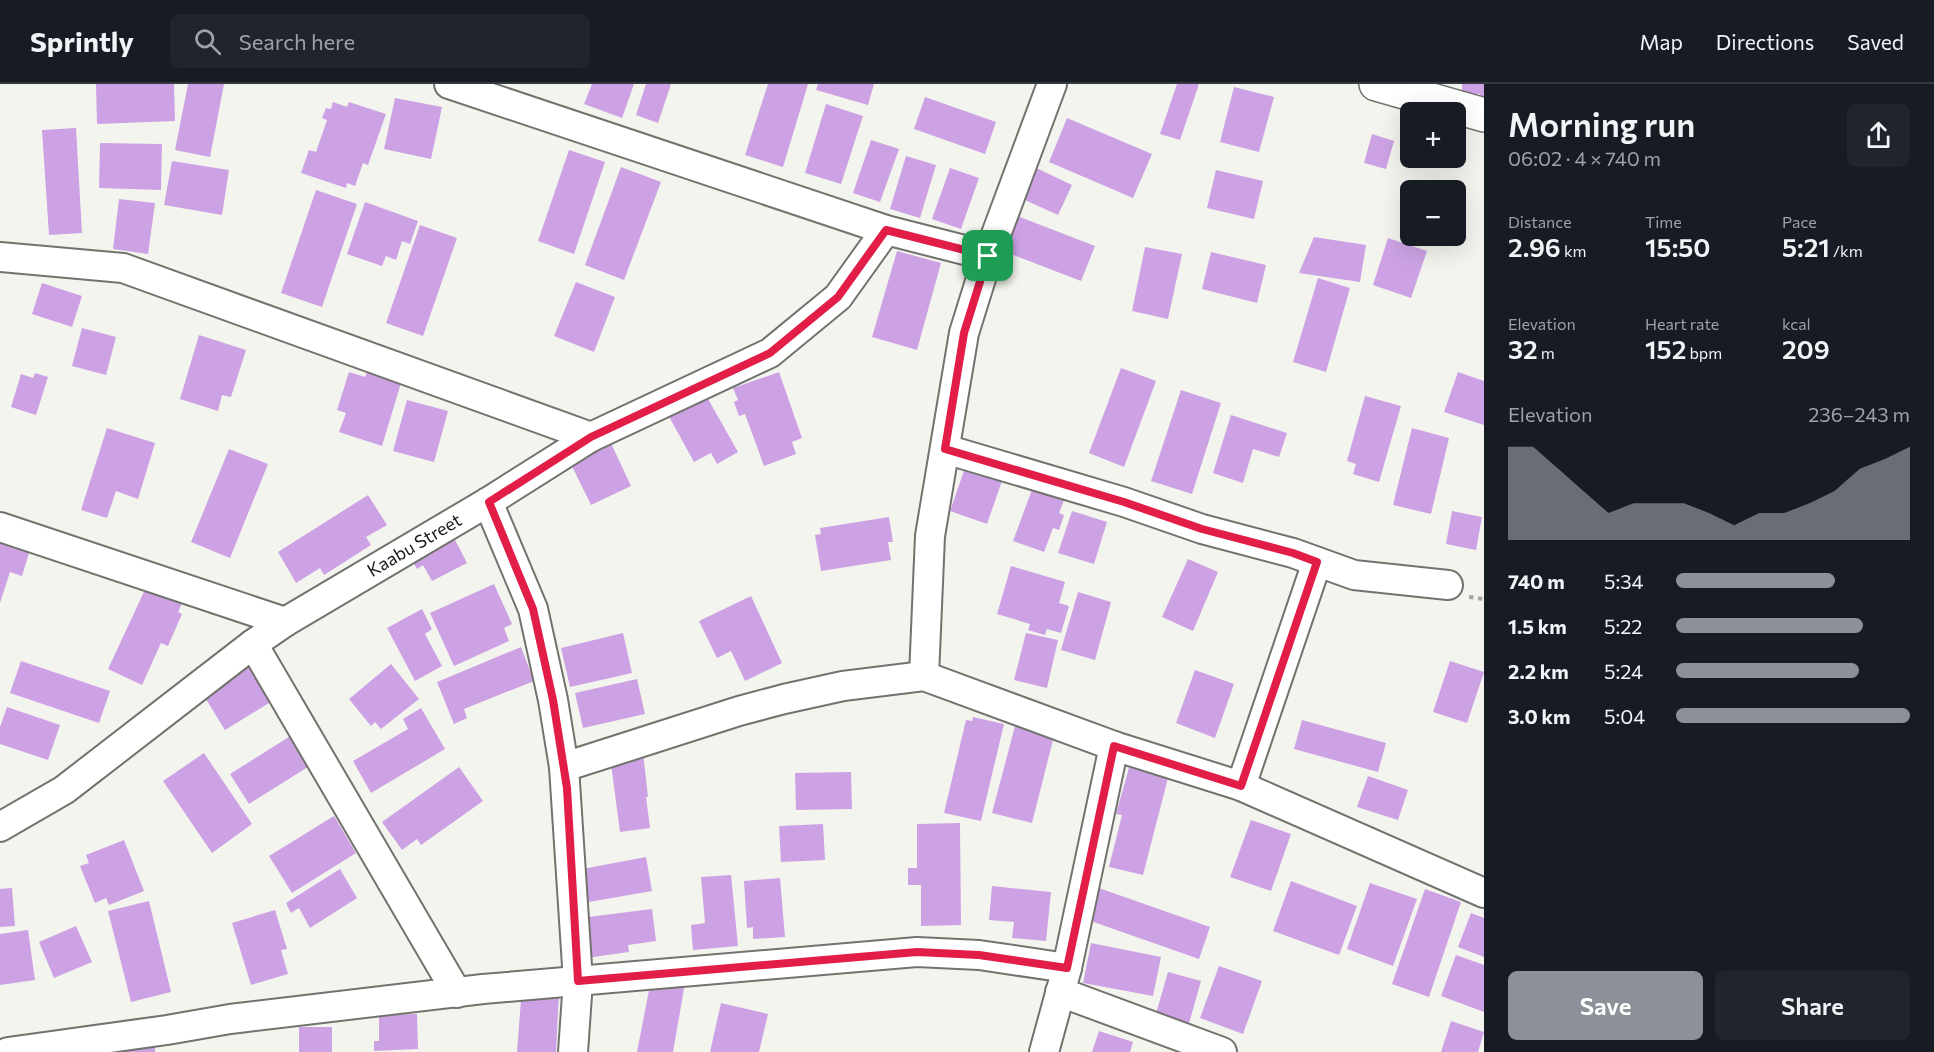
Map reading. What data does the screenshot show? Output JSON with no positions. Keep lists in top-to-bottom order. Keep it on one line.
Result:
{"streets":{"street":["Kaabu Street"]},"page":{"header":"Sprintly","search":"Search here","nav":["Map","Directions","Saved"],"heading":["Morning run","06:02 · 4 × 740 m"],"map_buttons":["+","−"],"stats":[["Distance","2.96 km"],["Time","15:50"],["Pace","5:21 /km"],["Elevation","32 m"],["Heart rate","152 bpm"],["kcal","209"]],"chart":["Elevation","236–243 m"],"list":[{"name":"740 m","note":"5:34"},{"name":"1.5 km","note":"5:22"},{"name":"2.2 km","note":"5:24"},{"name":"3.0 km","note":"5:04"}],"buttons":["Save","Share"]}}
